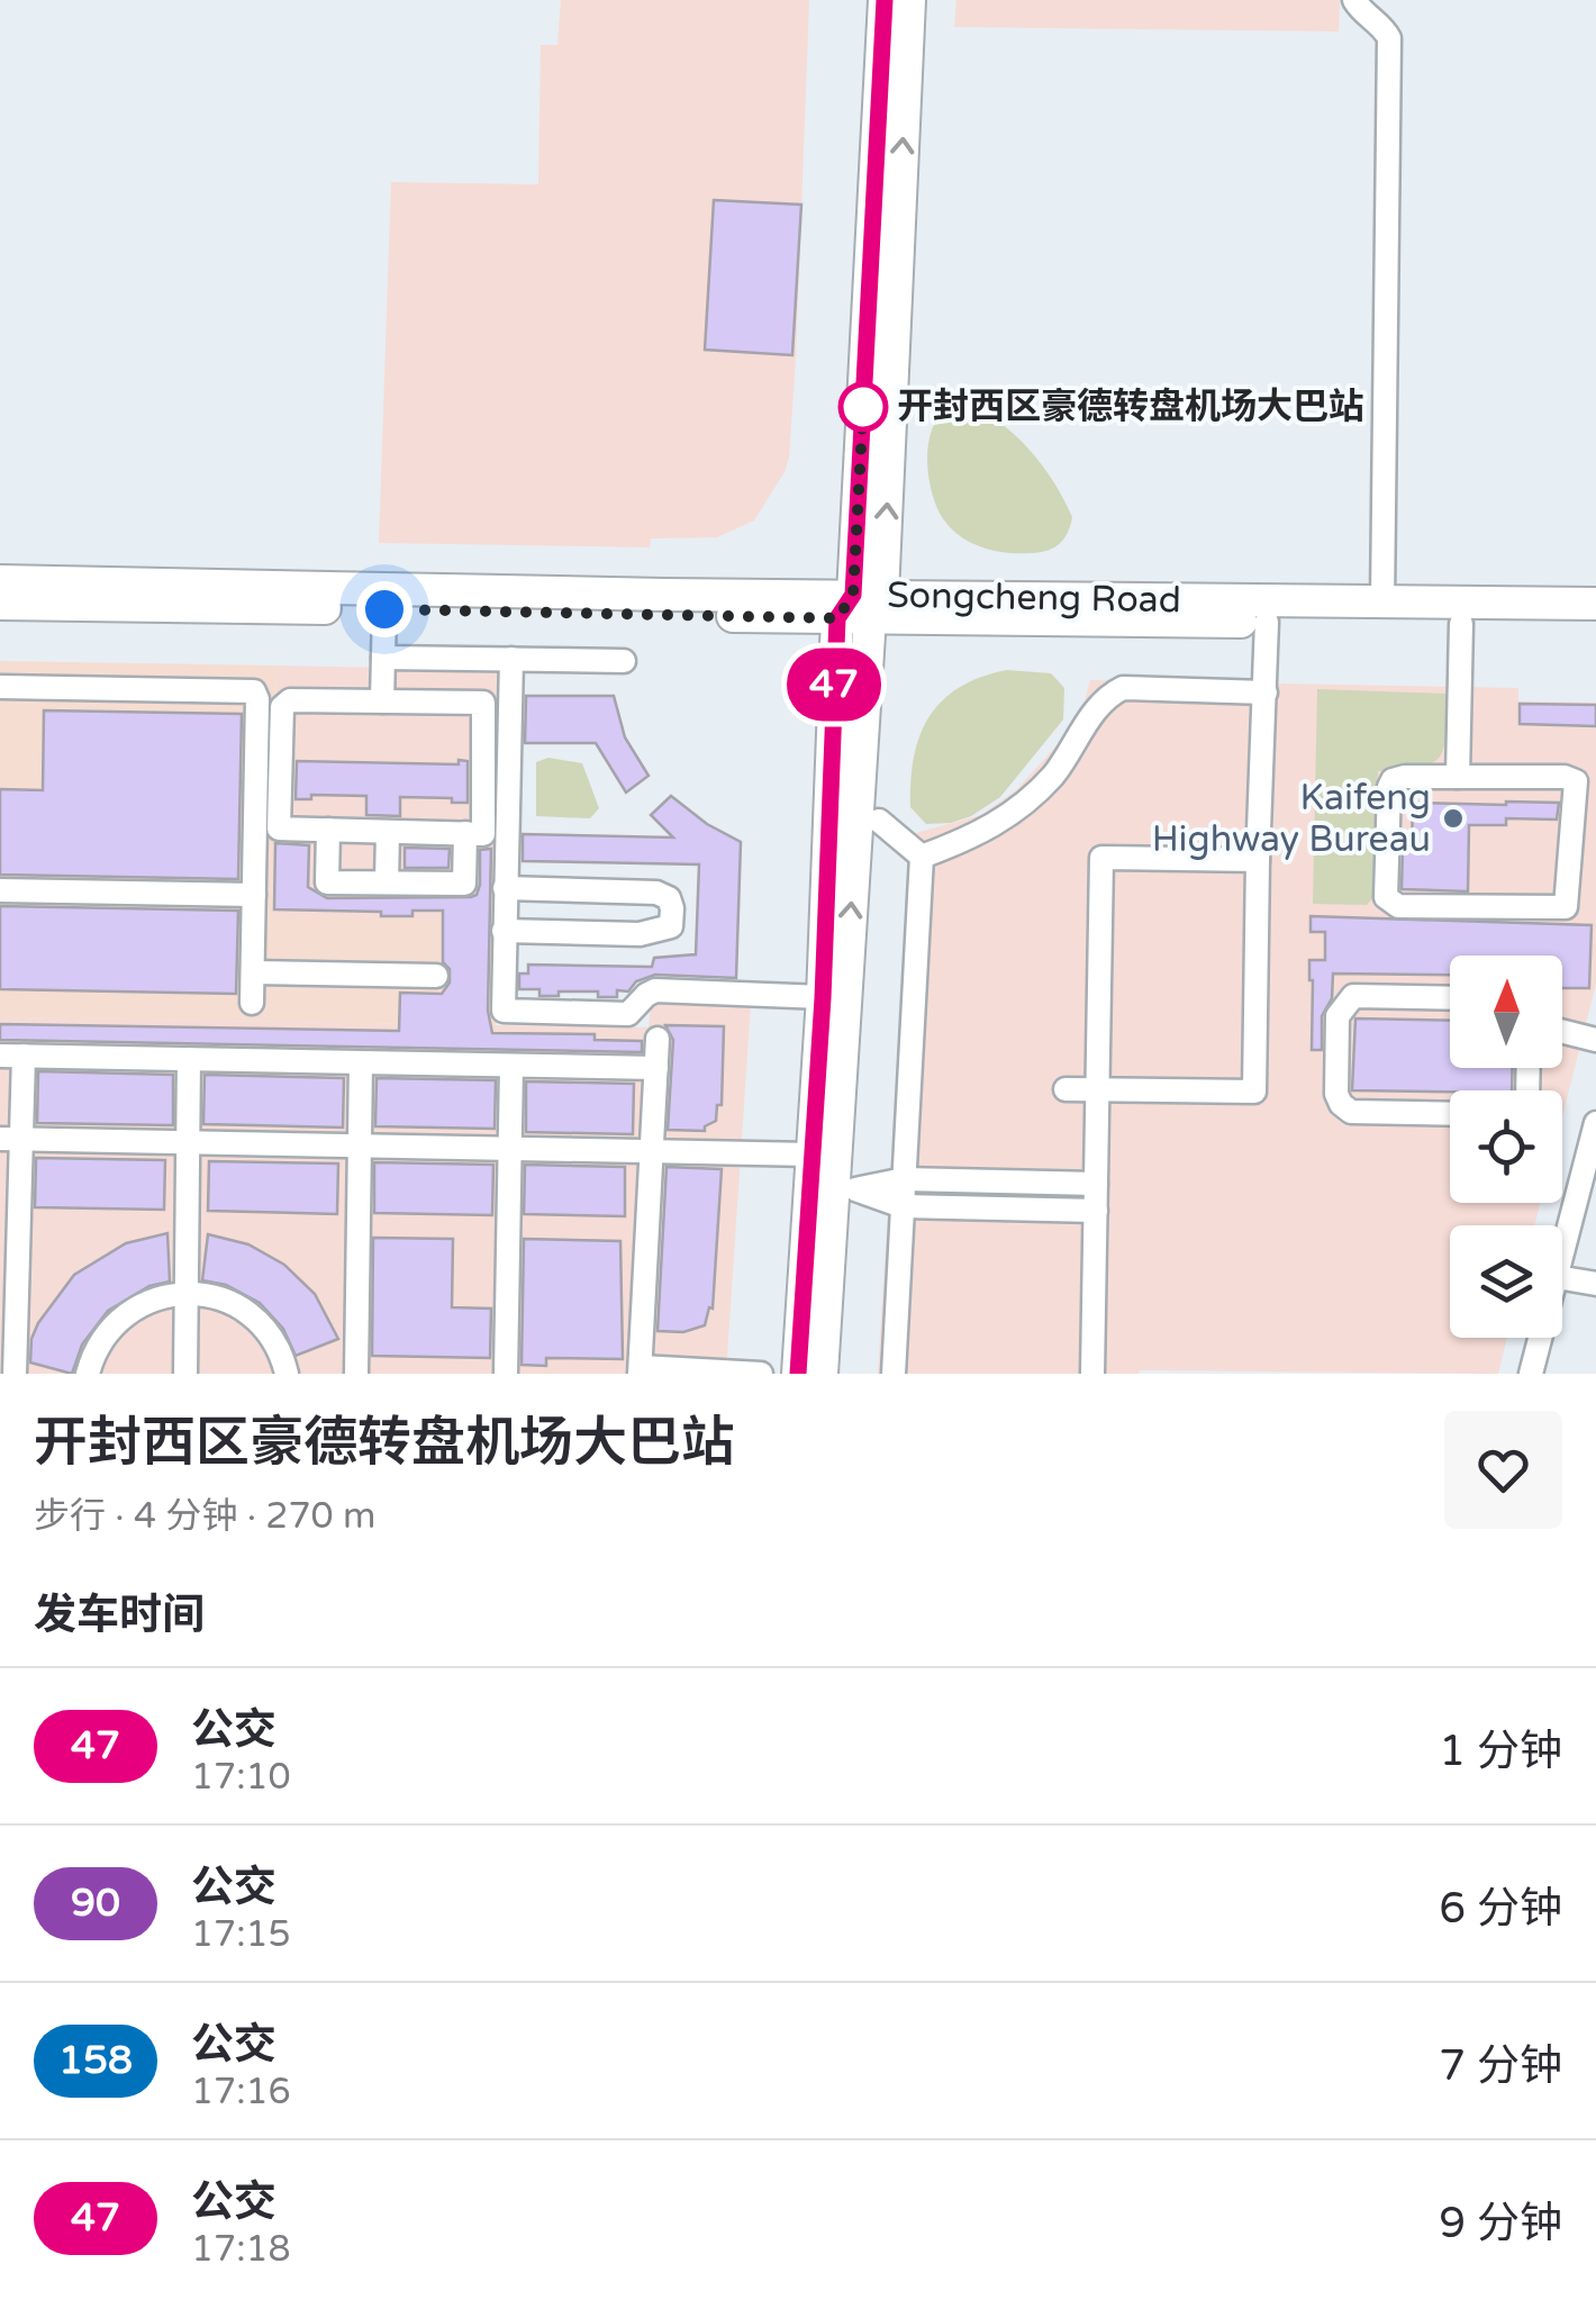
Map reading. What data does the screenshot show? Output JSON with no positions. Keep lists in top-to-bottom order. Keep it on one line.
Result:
{"streets":{"main road":["Songcheng Road"]},"places":["开封西区豪德转盘机场大巴站","Kaifeng Highway Bureau"],"lines":["bus line 47"],"north":"top","page":{"on_map":"47","heading":[["开封西区豪德转盘机场大巴站","步行 · 4 分钟 · 270 m"],"发车时间"],"list":[{"mark":"47","name":"公交","note":"17:10","value":"1 分钟"},{"mark":"90","name":"公交","note":"17:15","value":"6 分钟"},{"mark":"158","name":"公交","note":"17:16","value":"7 分钟"},{"mark":"47","name":"公交","note":"17:18","value":"9 分钟"}]}}
